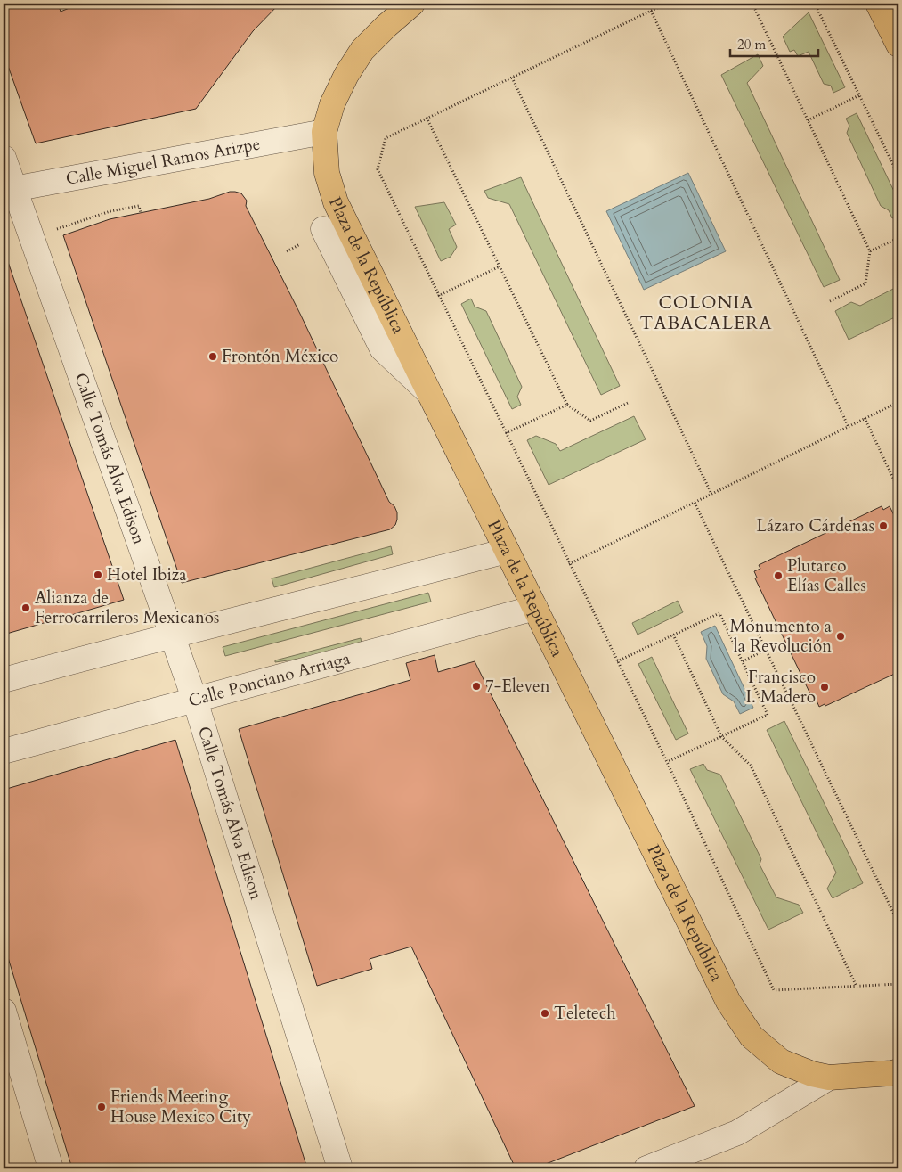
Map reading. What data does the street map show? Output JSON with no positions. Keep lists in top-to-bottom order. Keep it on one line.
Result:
{"streets":{"main road":["Plaza de la República"],"street":["Calle Miguel Ramos Arizpe","Calle Tomás Alva Edison","Calle Ponciano Arriaga"]},"crossings":[["Calle Miguel Ramos Arizpe","Plaza de la República"],["Calle Miguel Ramos Arizpe","Calle Tomás Alva Edison"],["Plaza de la República","Calle Ponciano Arriaga"],["Calle Tomás Alva Edison","Calle Ponciano Arriaga"]],"districts":["COLONIA TABACALERA"],"places":["Frontón México","Lázaro Cárdenas","Hotel Ibiza","Plutarco Elías Calles","Alianza de Ferrocarrileros Mexicanos","Monumento a la Revolución","7-Eleven","Francisco I. Madero","Teletech","Friends Meeting House Mexico City"],"scale_bar":"20 m"}
